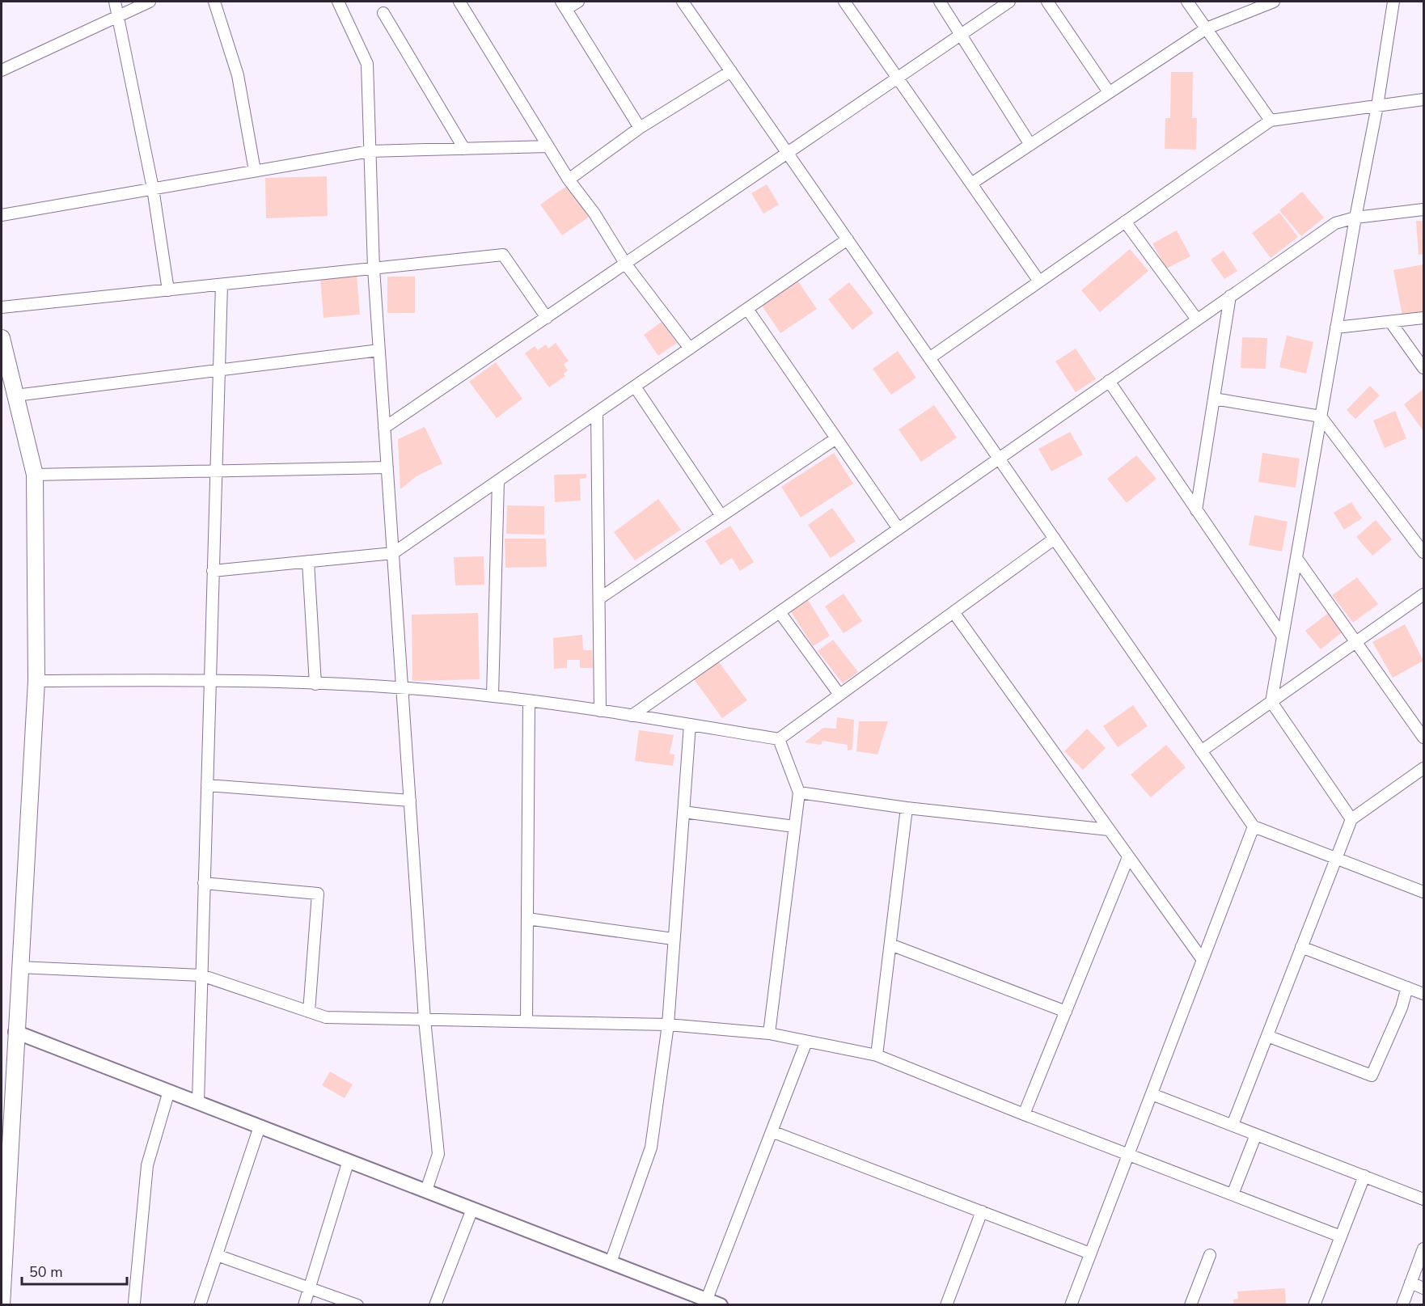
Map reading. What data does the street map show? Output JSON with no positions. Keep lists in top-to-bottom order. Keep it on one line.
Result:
{"scale_bar":"50 m"}
